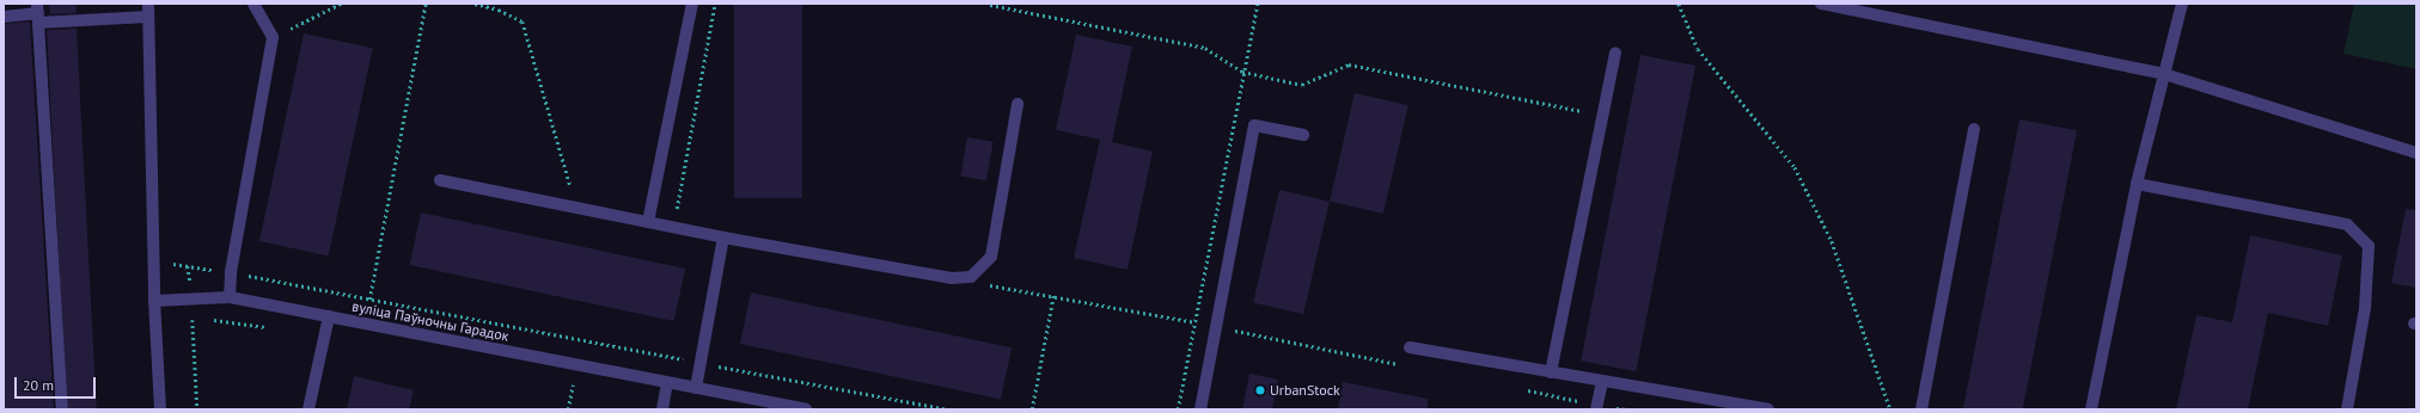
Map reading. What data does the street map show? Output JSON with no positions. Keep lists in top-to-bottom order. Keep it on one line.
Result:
{"streets":{"street":["вуліца Паўночны Гарадок"]},"places":["UrbanStock"],"scale_bar":"20 m"}
